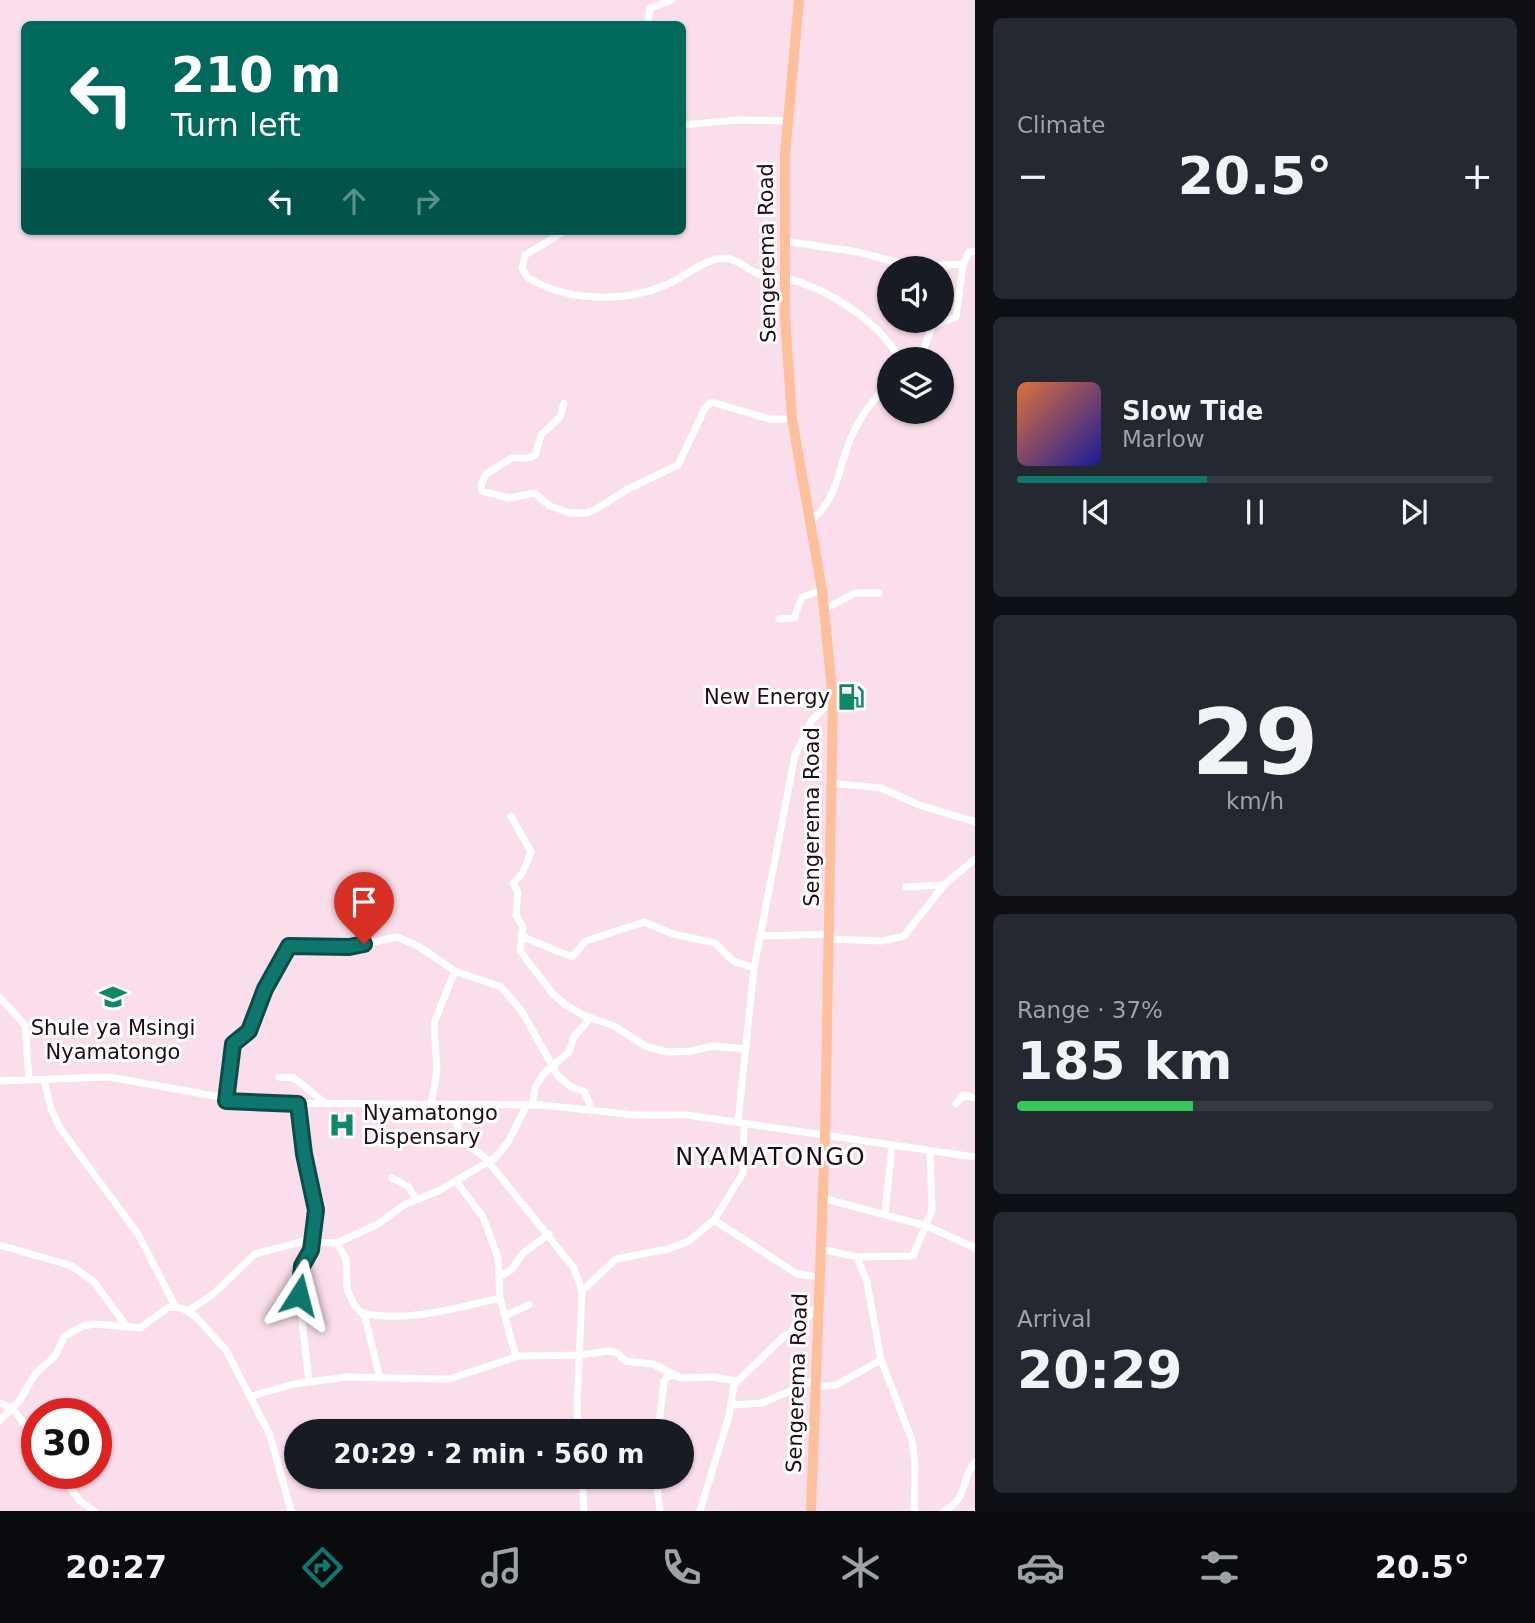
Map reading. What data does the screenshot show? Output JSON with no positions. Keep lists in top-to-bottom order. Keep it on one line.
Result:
{"streets":{"main road":["Sengerema Road"]},"districts":["NYAMATONGO"],"places":{"fuel station":["New Energy"],"school or university":["Shule ya Msingi Nyamatongo"],"hospital":["Nyamatongo Dispensary"]},"page":{"tile":["Climate",["29","km/h"],["Range · 37%","185 km"],["Arrival","20:29"]],"turn":["210 m","Turn left"],"heat":["−","20.5°","+"],"song":["Slow Tide","Marlow"],"limit":"30","trip":"20:29 · 2 min · 560 m","tabs":["20:27","20.5°"]}}
